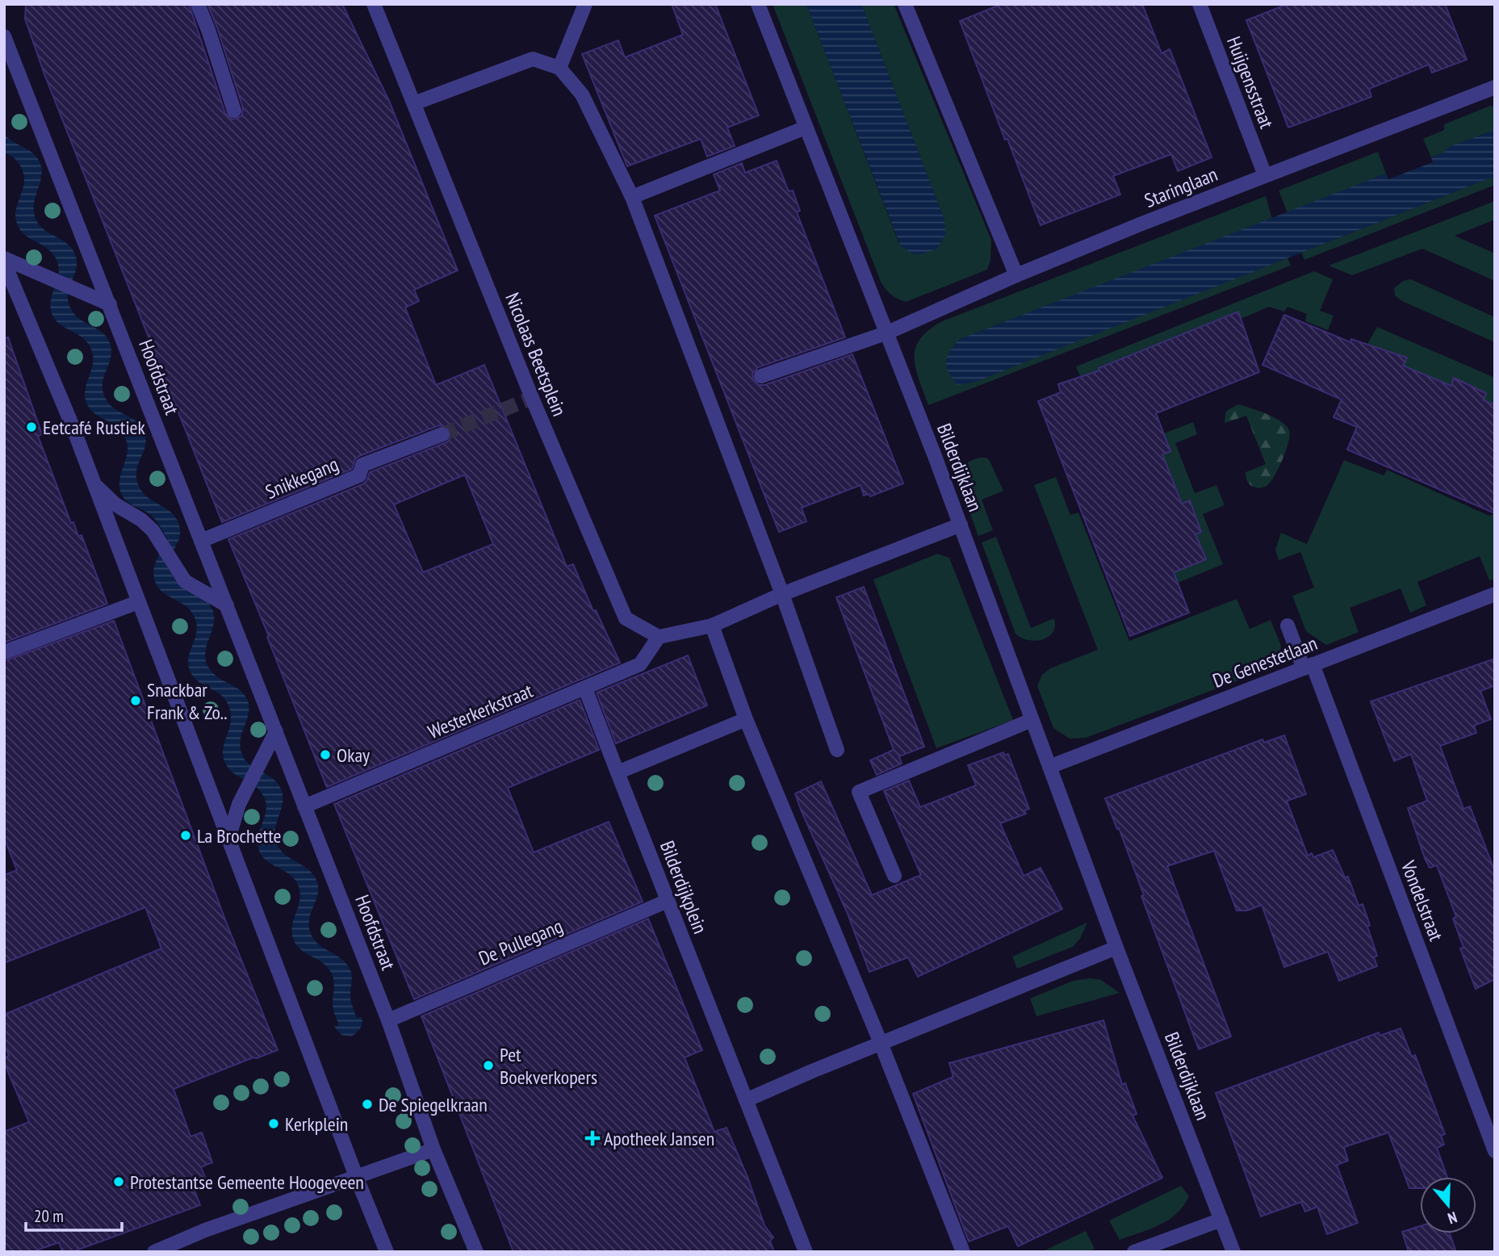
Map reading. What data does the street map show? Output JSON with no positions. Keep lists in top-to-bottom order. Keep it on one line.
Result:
{"streets":{"street":["Huijgensstraat","Staringlaan","Nicolaas Beetsplein","Hoofdstraat","Bilderdijklaan","Snikkegang","De Genestetlaan","Westerkerkstraat","Bilderdijkplein","Vondelstraat","De Pullegang"]},"crossings":[["Huijgensstraat","Staringlaan"],["Staringlaan","Bilderdijklaan"],["Nicolaas Beetsplein","Westerkerkstraat"],["Hoofdstraat","Snikkegang"],["Hoofdstraat","Westerkerkstraat"],["Hoofdstraat","De Pullegang"],["Bilderdijklaan","De Genestetlaan"],["De Genestetlaan","Vondelstraat"],["Westerkerkstraat","Bilderdijkplein"],["Bilderdijkplein","De Pullegang"]],"places":{"other":["Eetcafé Rustiek","Snackbar Frank & Zo..","Okay","La Brochette","Pet Boekverkopers","De Spiegelkraan","Kerkplein","Protestantse Gemeente Hoogeveen"],"health":["Apotheek Jansen"]},"scale_bar":"20 m","north":"bottom"}
